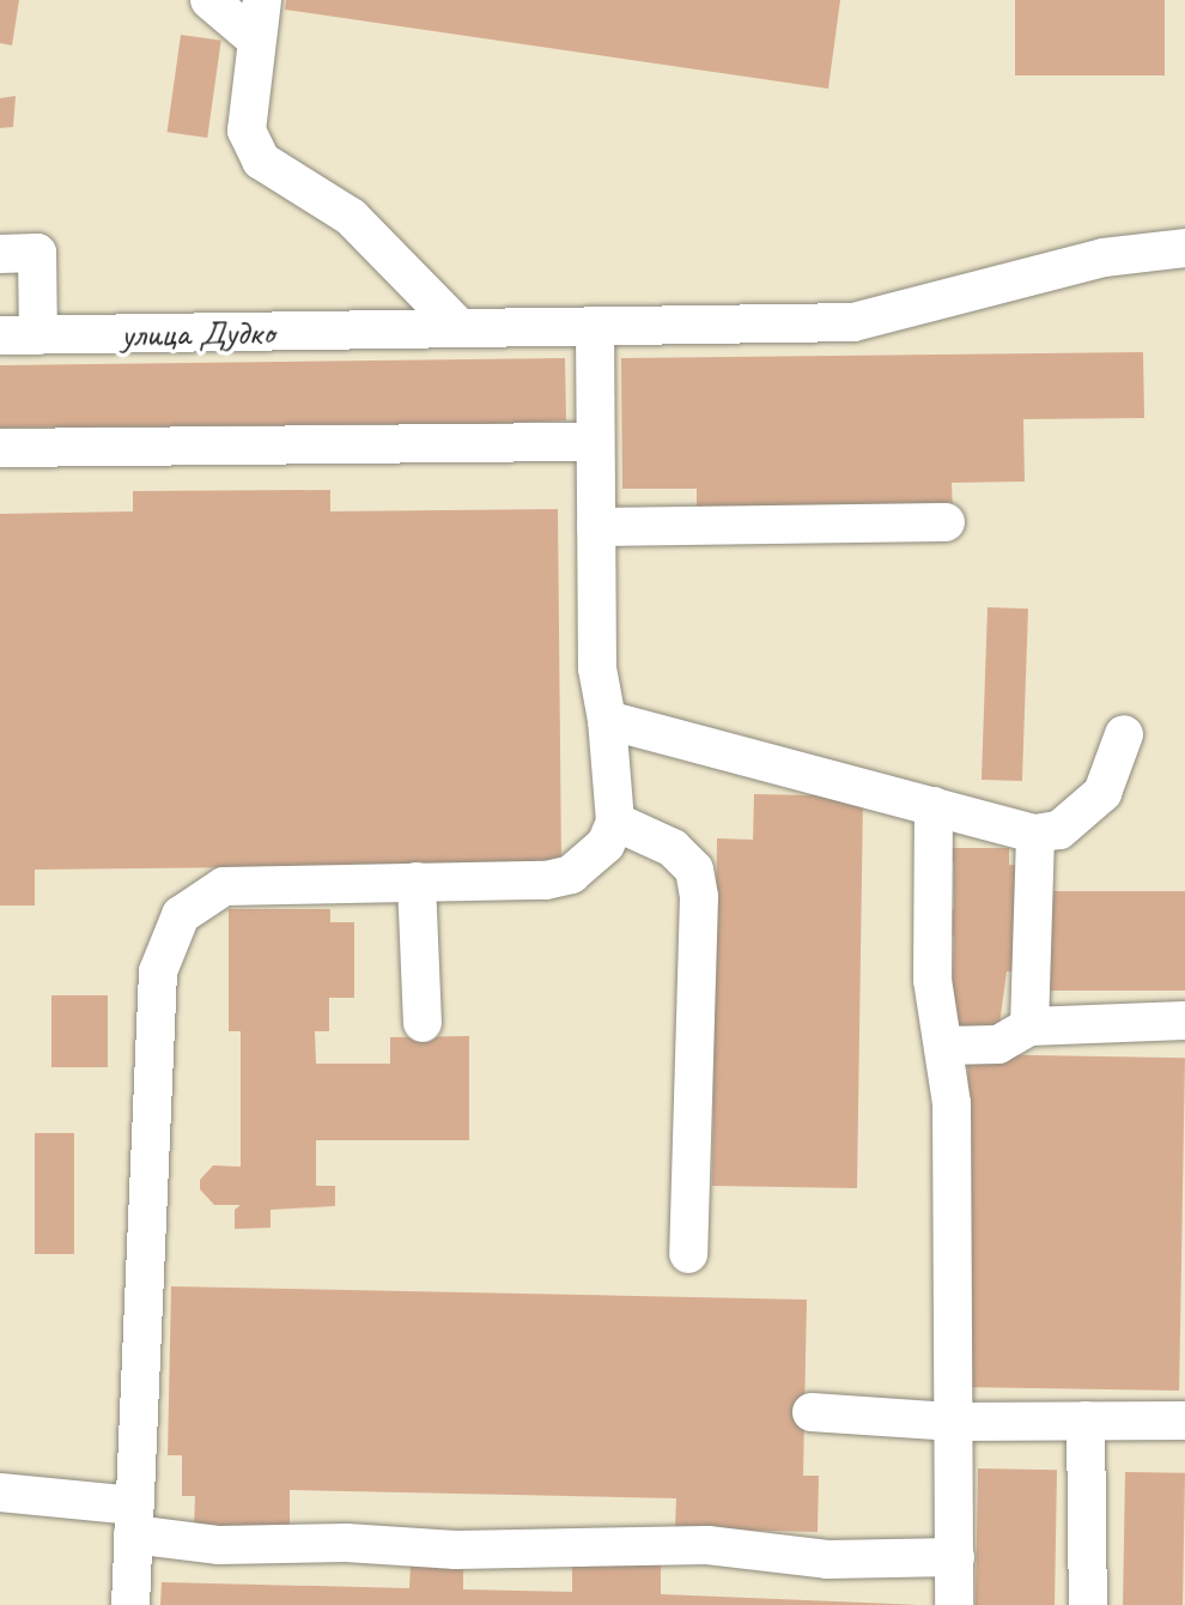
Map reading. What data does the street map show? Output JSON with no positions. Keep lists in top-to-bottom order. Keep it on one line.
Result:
{"streets":{"street":["улица Дудко"]}}
